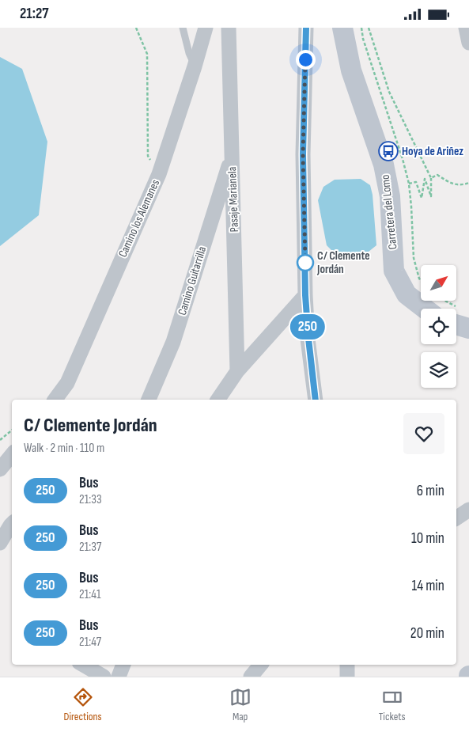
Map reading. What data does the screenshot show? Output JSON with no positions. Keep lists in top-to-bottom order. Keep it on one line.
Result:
{"streets":{"main road":["Carretera del Lomo"],"street":["Pasaje Marianela","Camino los Alemanes","Camino Guitarrilla"]},"crossings":[["Pasaje Marianela","Camino Guitarrilla"]],"places":{"bus stop":["Hoya de Ariñez"],"other":["C/ Clemente Jordán"]},"lines":["bus line 250"],"north":"top right","page":{"status":"21:27","on_map":"250","heading":["C/ Clemente Jordán","Walk · 2 min · 110 m"],"list":[{"mark":"250","name":"Bus","note":"21:33","value":"6 min"},{"mark":"250","name":"Bus","note":"21:37","value":"10 min"},{"mark":"250","name":"Bus","note":"21:41","value":"14 min"},{"mark":"250","name":"Bus","note":"21:47","value":"20 min"}],"tabs":["Directions","Map","Tickets"]}}
